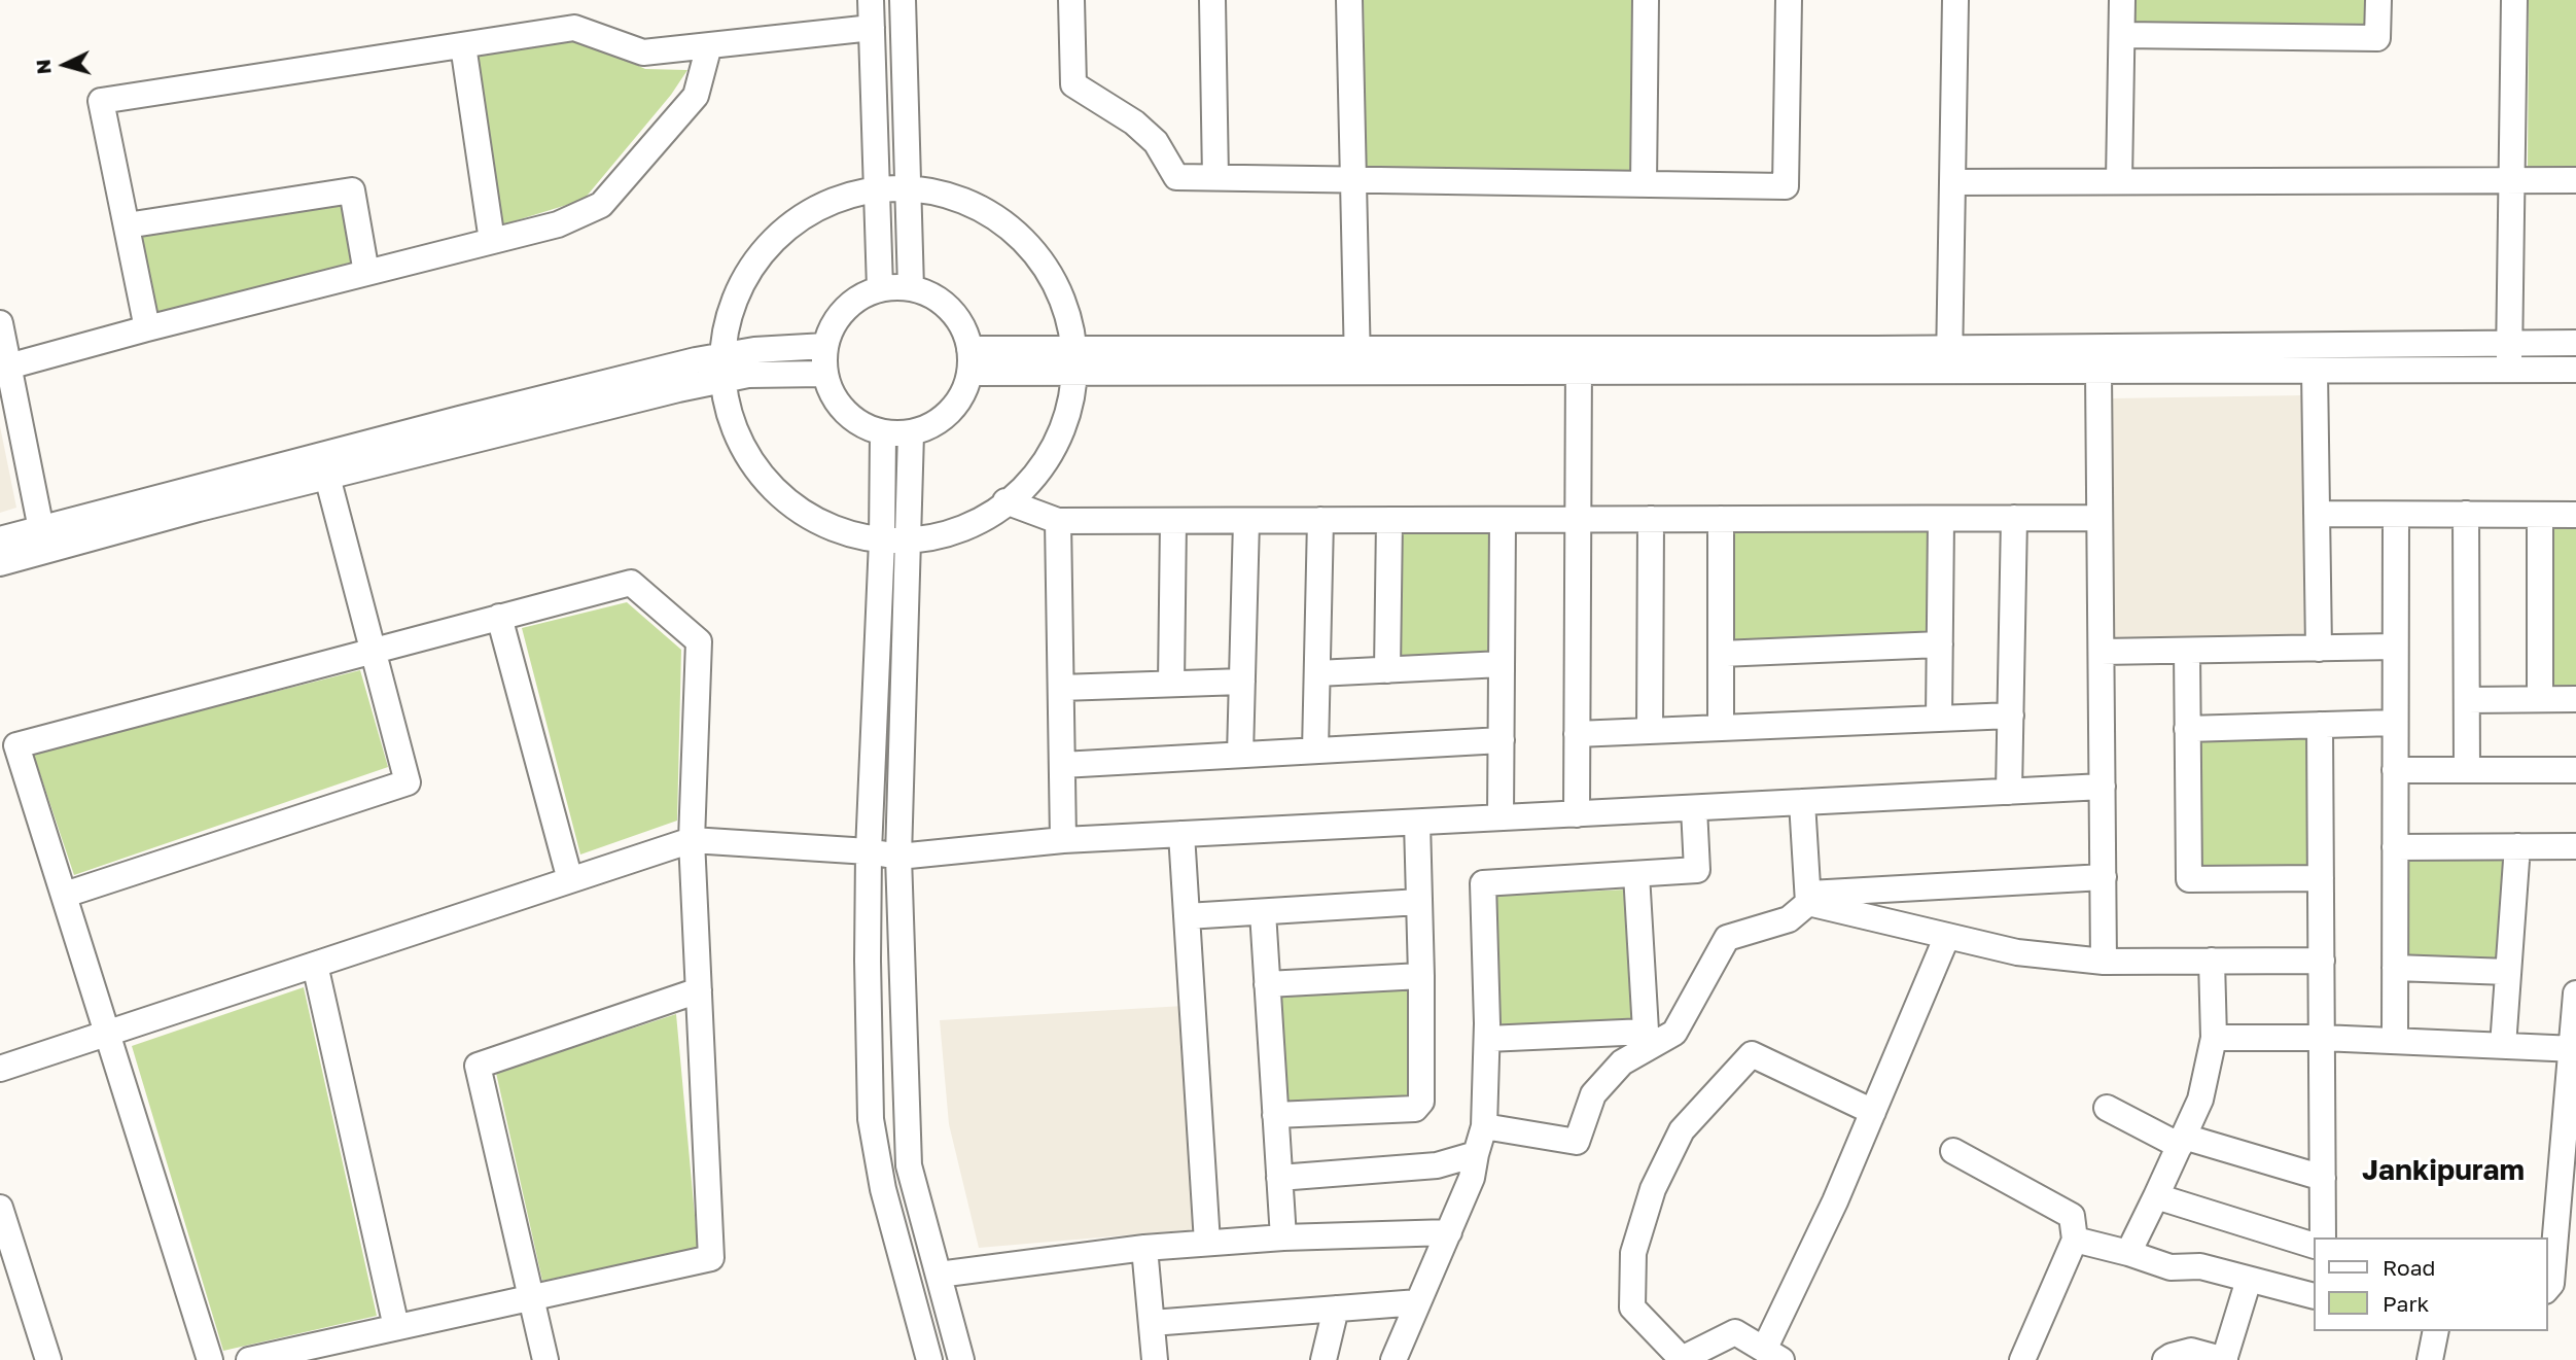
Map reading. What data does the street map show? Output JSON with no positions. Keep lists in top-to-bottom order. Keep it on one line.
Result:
{"districts":["Jankipuram"],"legend":["Road","Park"],"north":"left"}
